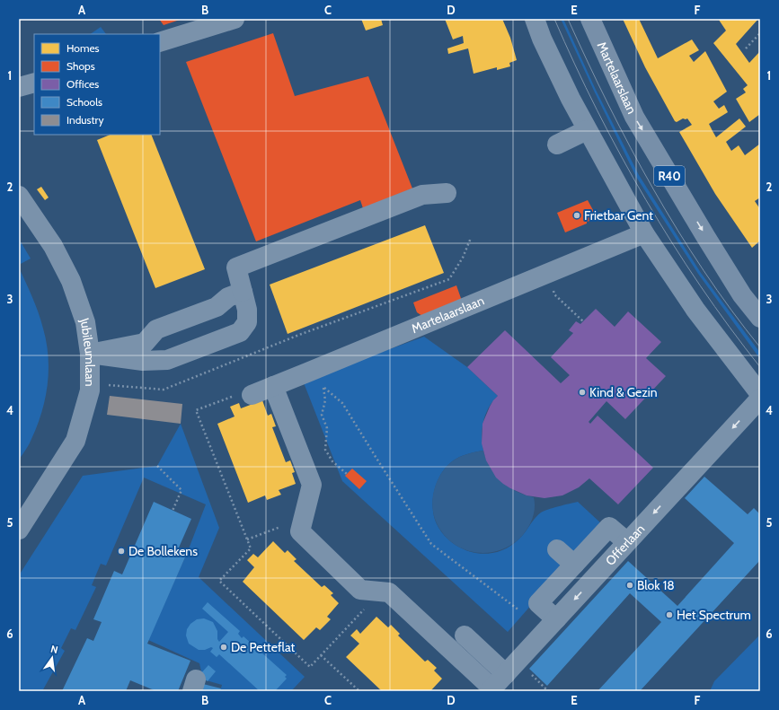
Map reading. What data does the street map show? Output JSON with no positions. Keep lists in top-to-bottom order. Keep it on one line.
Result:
{"streets":{"main road":["Martelaarslaan","R40"],"street":["Jubileumlaan","Offerlaan"]},"one_way":["Martelaarslaan","Offerlaan"],"places":["Frietbar Gent","Kind & Gezin","De Bollekens","Blok 18","Het Spectrum","De Petteflat"],"legend":["Homes","Shops","Offices","Schools","Industry"],"north":"top","grid":{"columns":["A","B","C","D","E","F"],"rows":["1","2","3","4","5","6"]}}
